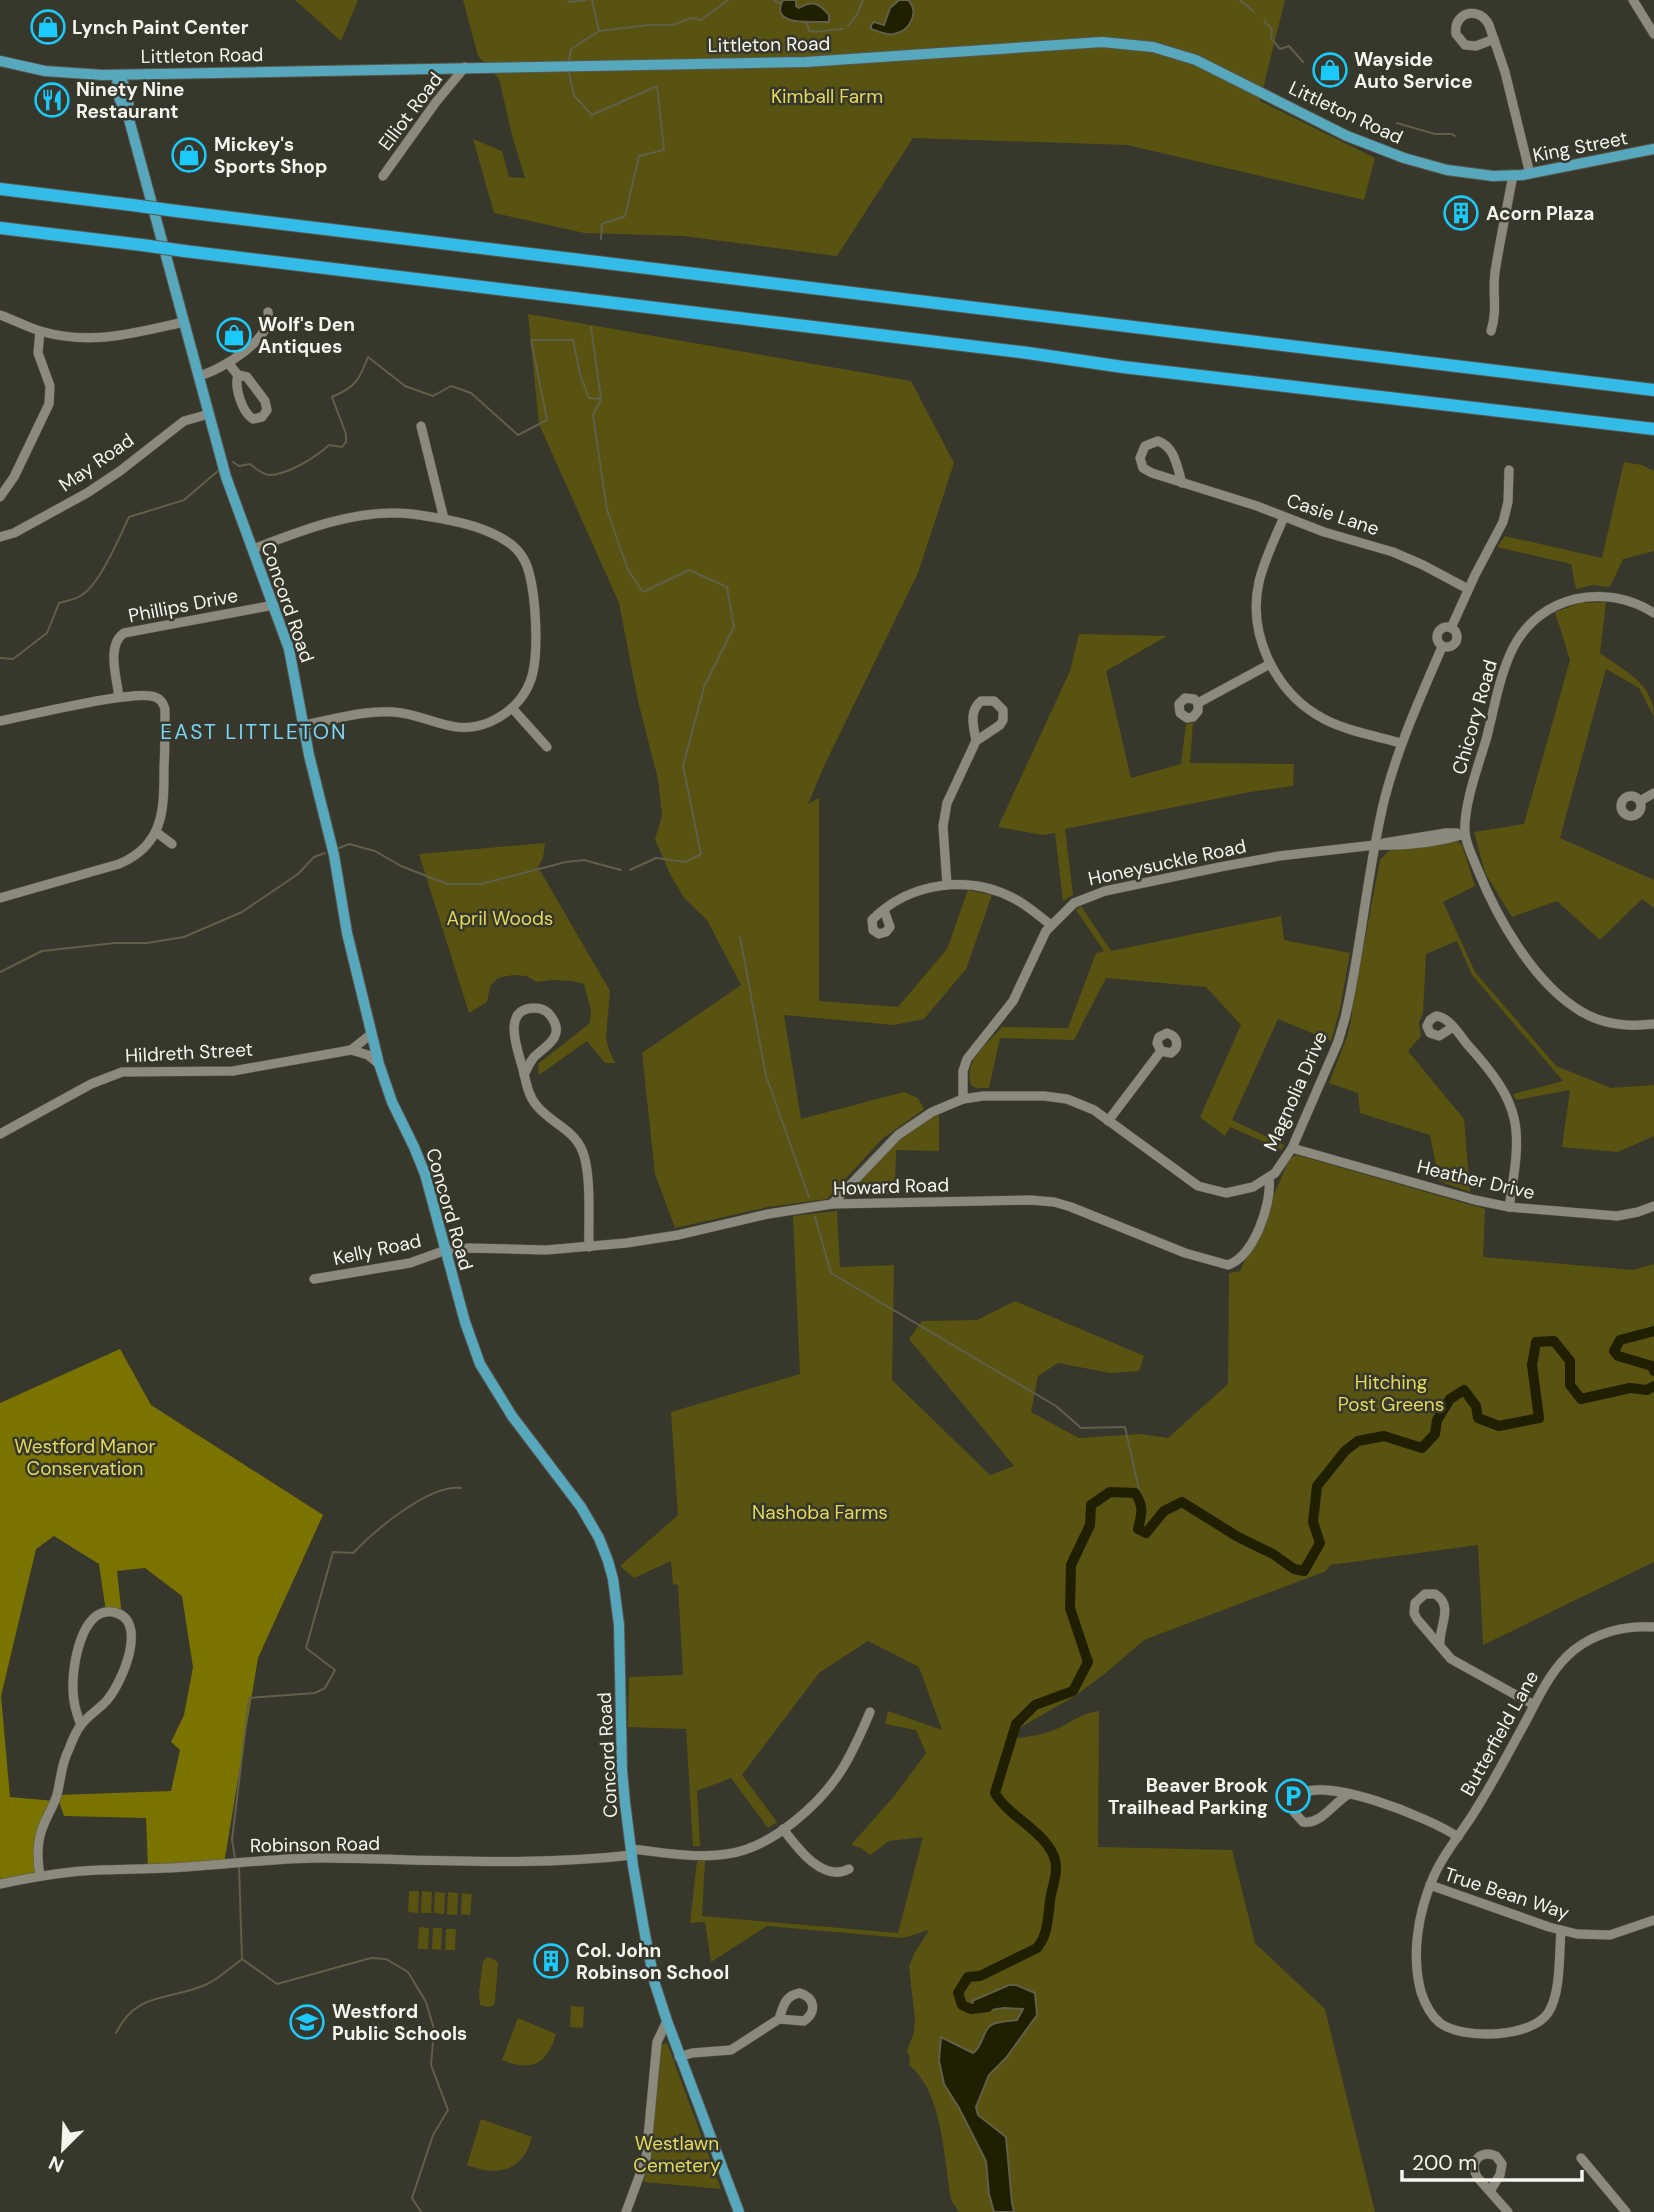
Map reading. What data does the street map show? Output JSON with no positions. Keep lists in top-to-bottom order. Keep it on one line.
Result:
{"streets":{"main road":["Littleton Road","King Street","Concord Road"],"street":["Elliot Road","May Road","Casie Lane","Phillips Drive","Chicory Road","Honeysuckle Road","Hildreth Street","Magnolia Drive","Heather Drive","Howard Road","Kelly Road","Butterfield Lane","Robinson Road","True Bean Way"]},"crossings":[["Littleton Road","Elliot Road"],["Littleton Road","King Street"],["Littleton Road","Concord Road"],["May Road","Concord Road"],["Casie Lane","Magnolia Drive"],["Concord Road","Phillips Drive"],["Concord Road","Hildreth Street"],["Concord Road","Howard Road"],["Concord Road","Kelly Road"],["Concord Road","Robinson Road"],["Honeysuckle Road","Magnolia Drive"],["Magnolia Drive","Heather Drive"],["Magnolia Drive","Howard Road"],["Howard Road","Kelly Road"],["Butterfield Lane","True Bean Way"]],"districts":["EAST LITTLETON"],"parks":["Kimball Farm","April Woods","Hitching Post Greens","Westford Manor Conservation","Nashoba Farms","Westlawn Cemetery"],"places":{"shop":["Lynch Paint Center","Wayside Auto Service","Mickey's Sports Shop","Wolf's Den Antiques"],"restaurant":["Ninety Nine Restaurant"],"building":["Acorn Plaza","Col. John Robinson School"],"parking":["Beaver Brook Trailhead Parking"],"school or university":["Westford Public Schools"]},"scale_bar":"200 m","north":"bottom left"}
